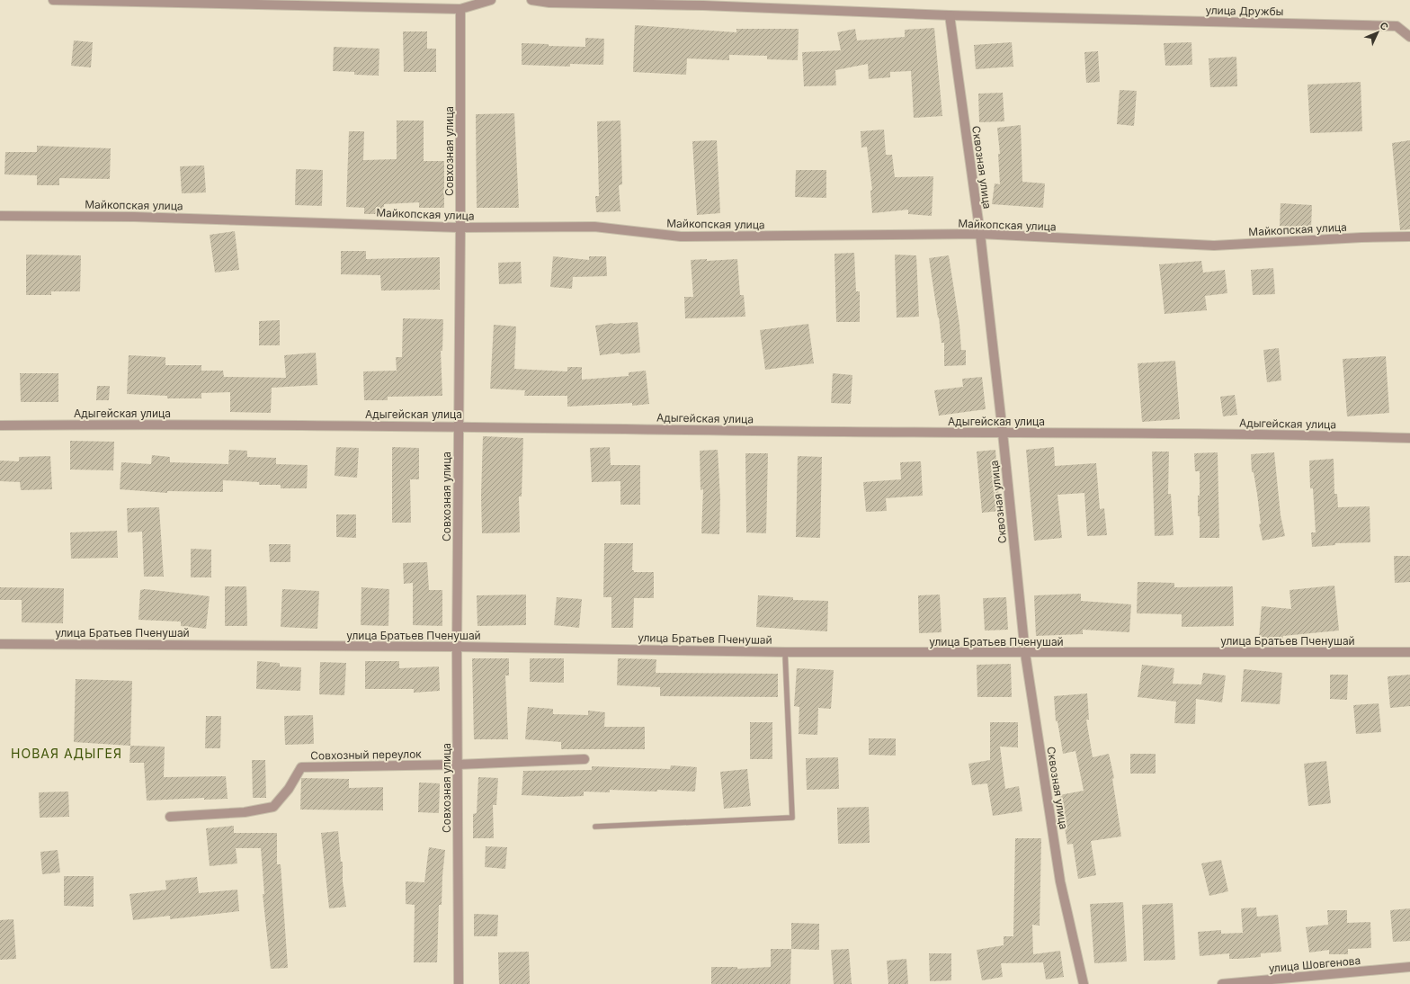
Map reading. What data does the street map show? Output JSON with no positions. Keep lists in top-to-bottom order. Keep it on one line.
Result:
{"streets":{"street":["улица Дружбы","Совхозная улица","Сквозная улица","Майкопская улица","Адыгейская улица","улица Братьев Пченушай","Совхозный переулок","улица Шовгенова"]},"crossings":[["улица Дружбы","Сквозная улица"],["Совхозная улица","Майкопская улица"],["Совхозная улица","Адыгейская улица"],["Совхозная улица","улица Братьев Пченушай"],["Совхозная улица","Совхозный переулок"],["Сквозная улица","Майкопская улица"],["Сквозная улица","Адыгейская улица"],["Сквозная улица","улица Братьев Пченушай"]],"districts":["НОВАЯ АДЫГЕЯ"],"north":"top right"}
